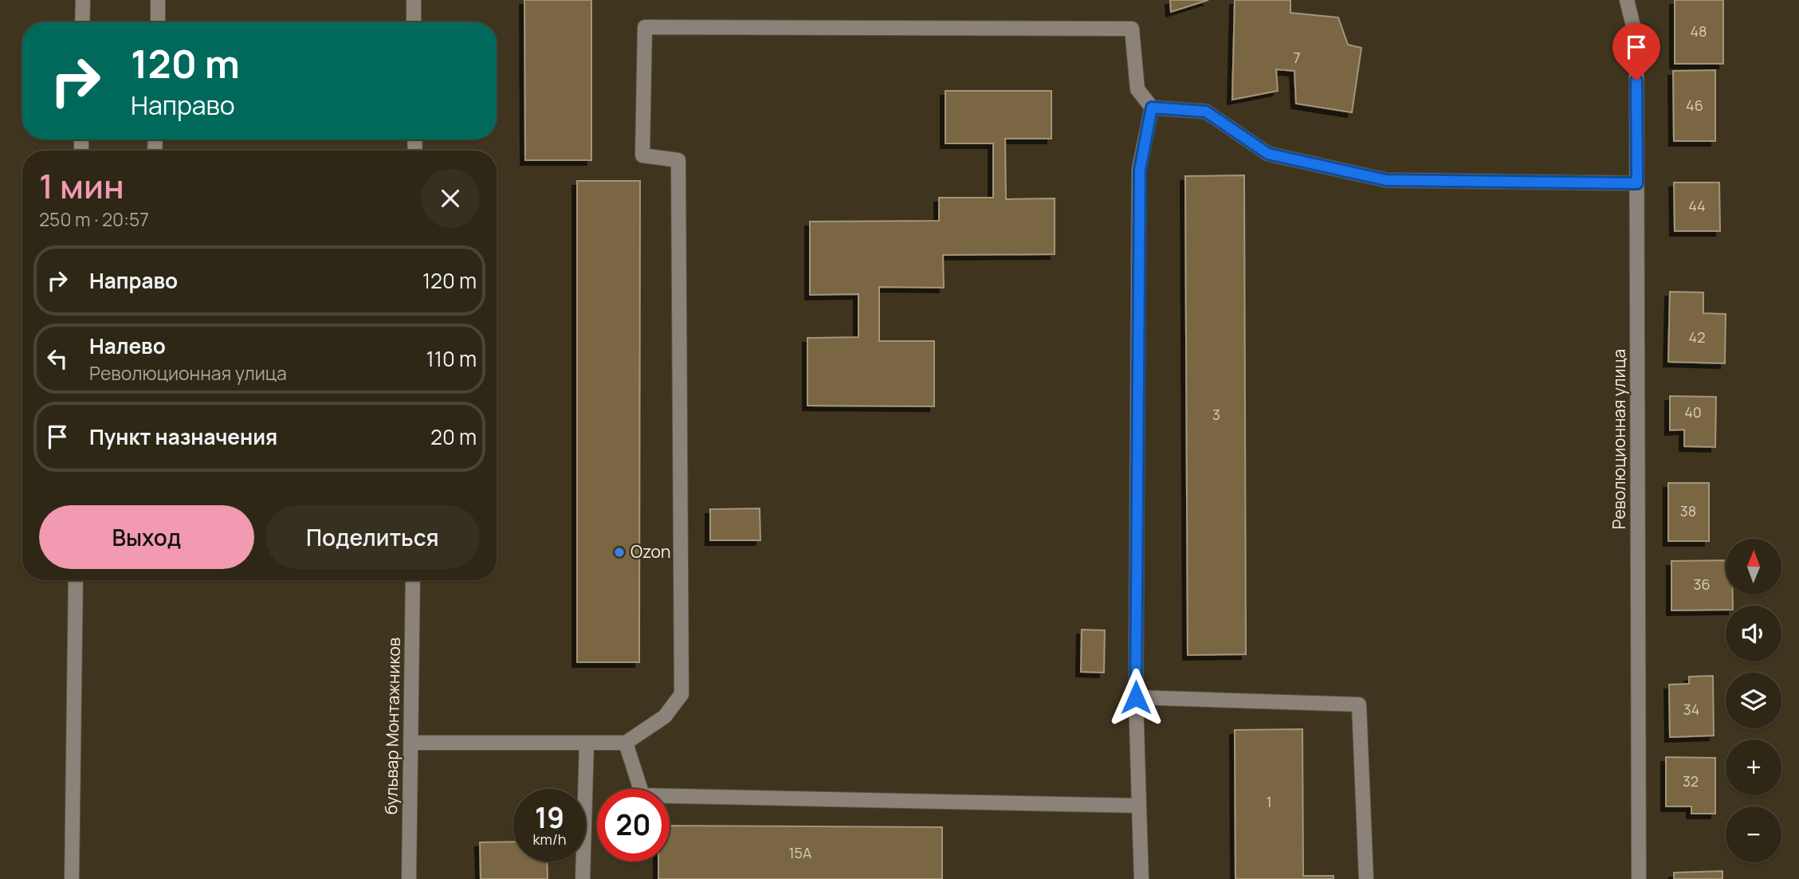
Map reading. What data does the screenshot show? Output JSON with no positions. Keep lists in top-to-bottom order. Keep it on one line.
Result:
{"streets":{"street":["Революционная улица","бульвар Монтажников"]},"places":["Ozon"],"house_numbers":["48","7","46","44","42","40","3","38","36","34","32","1","15А"],"north":"top","page":{"turn":["120 m","Направо"],"heading":["1 мин","250 m · 20:57"],"list":[{"name":"Направо","value":"120 m"},{"name":"Налево","note":"Революционная улица","value":"110 m"},{"name":"Пункт назначения","value":"20 m"}],"buttons":["Выход","Поделиться"],"map_buttons":["+","−"],"speed":"19 km/h","limit":"20"}}
